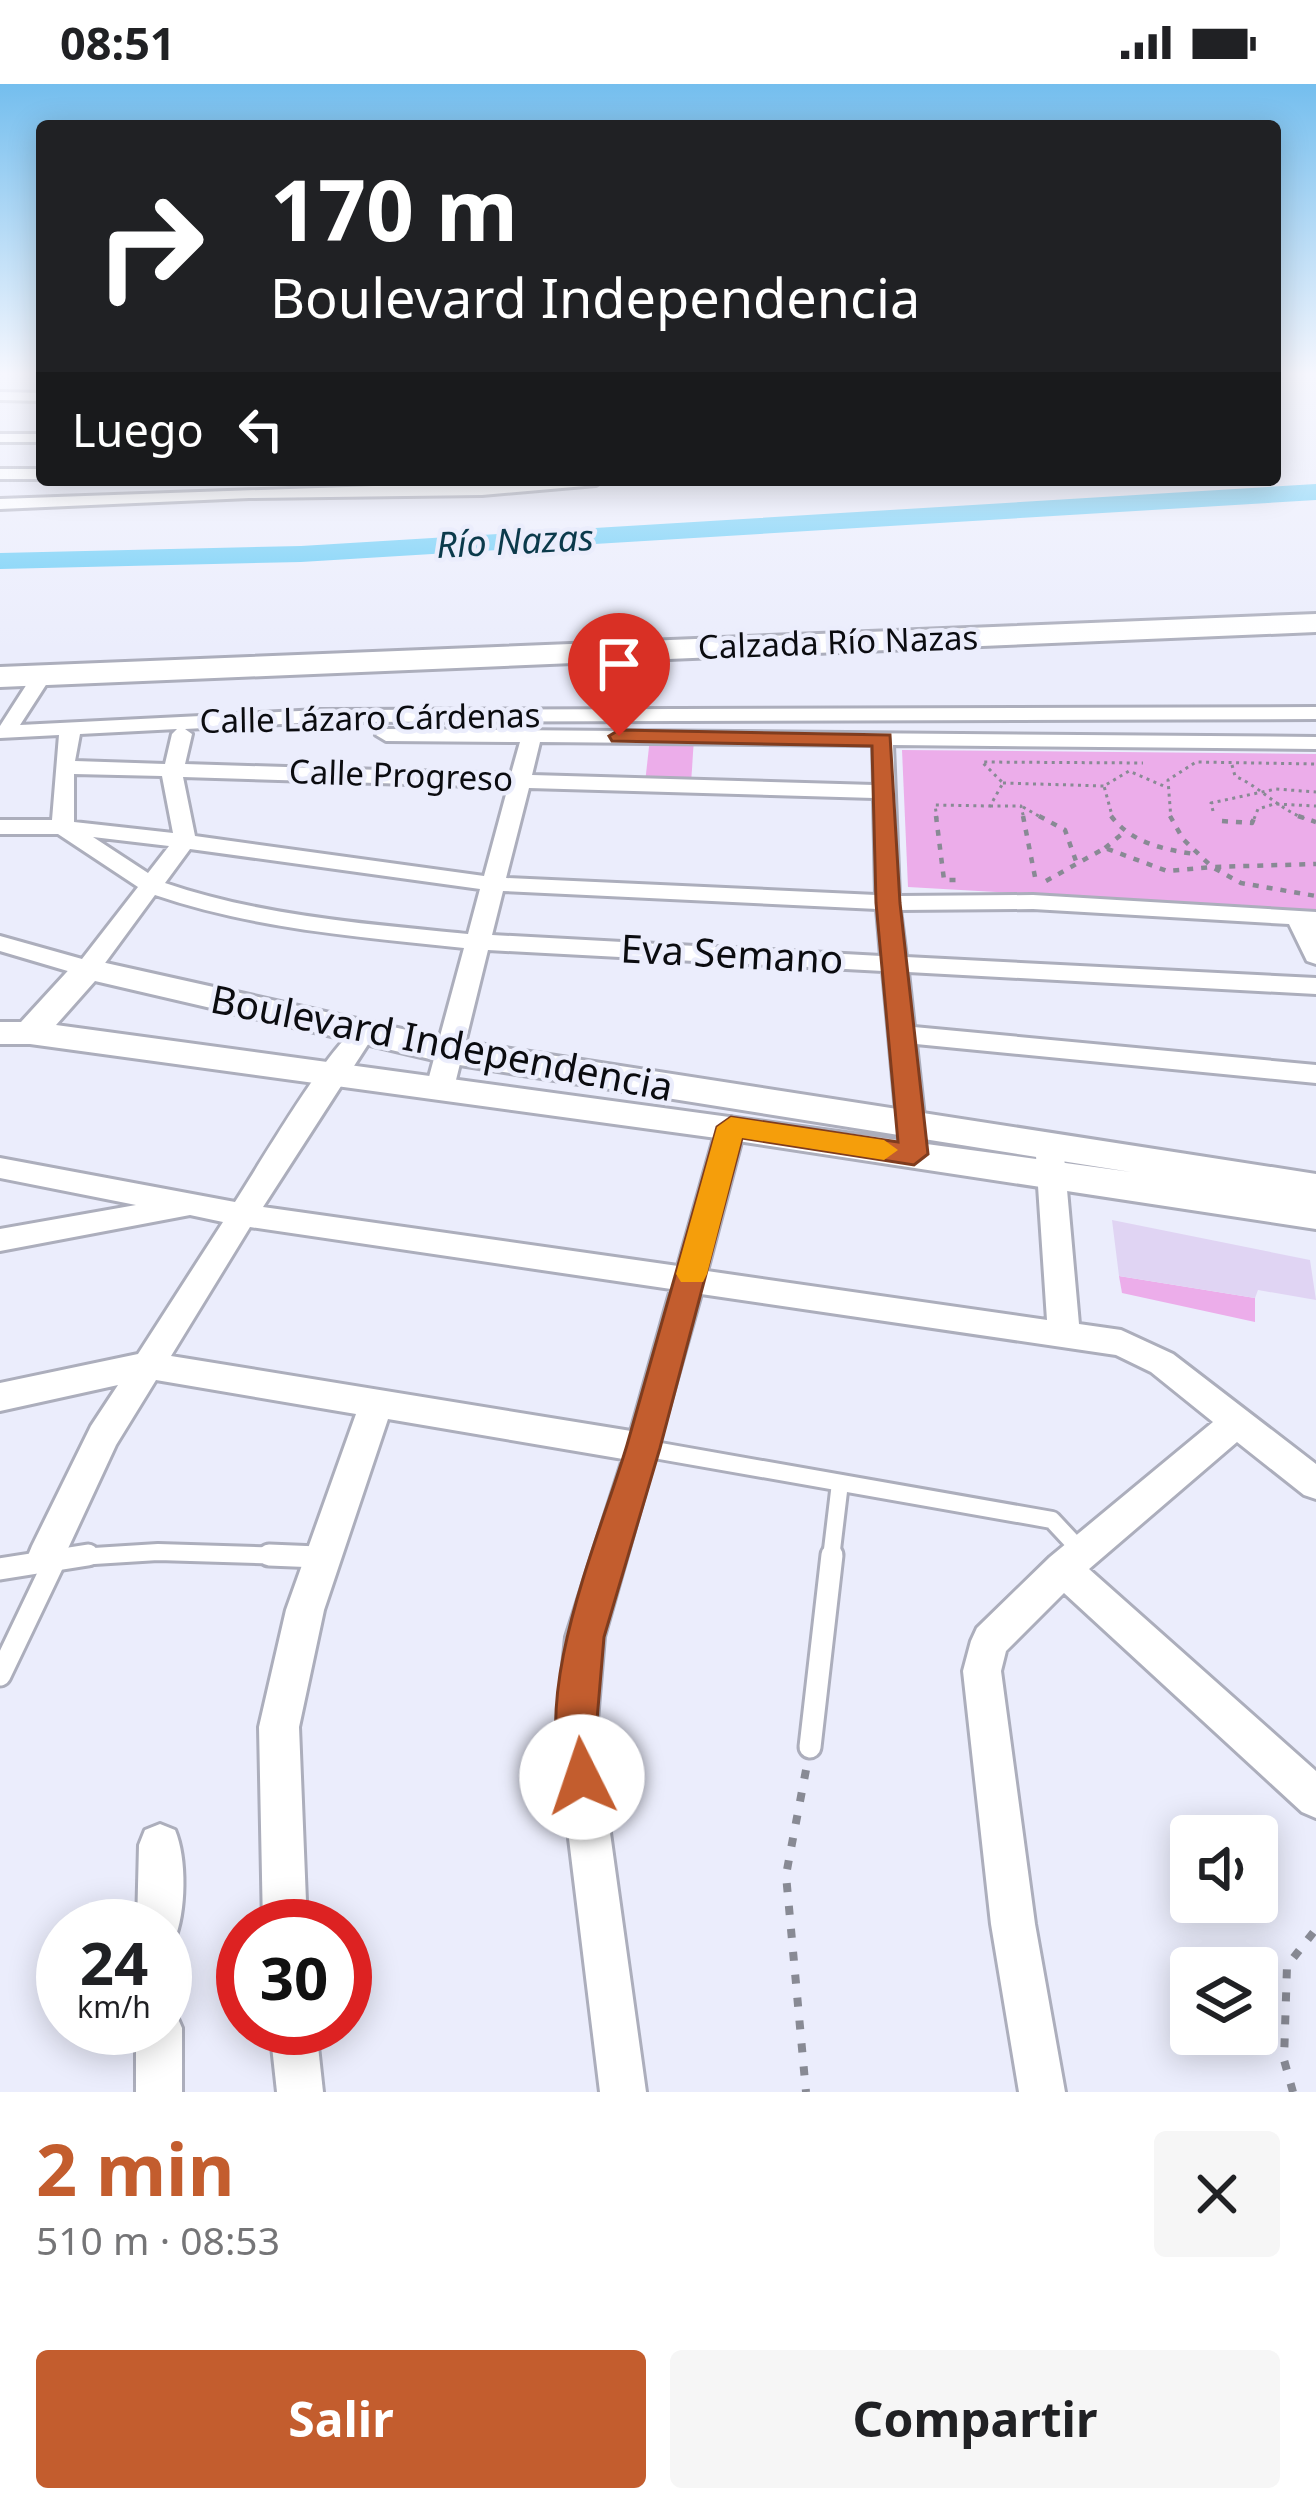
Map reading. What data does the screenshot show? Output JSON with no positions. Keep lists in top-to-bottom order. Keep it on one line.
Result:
{"streets":{"main road":["Calzada Río Nazas"],"street":["Calle Lázaro Cárdenas","Calle Progreso","Eva Semano","Boulevard Independencia"]},"crossings":[["Calle Lázaro Cárdenas","Calle Progreso"]],"water":["Río Nazas"],"page":{"status":"08:51","turn":["170 m","Boulevard Independencia"],"then":"Luego","speed":"24 km/h","limit":"30","heading":["2 min","510 m · 08:53"],"buttons":["Salir","Compartir"]}}
